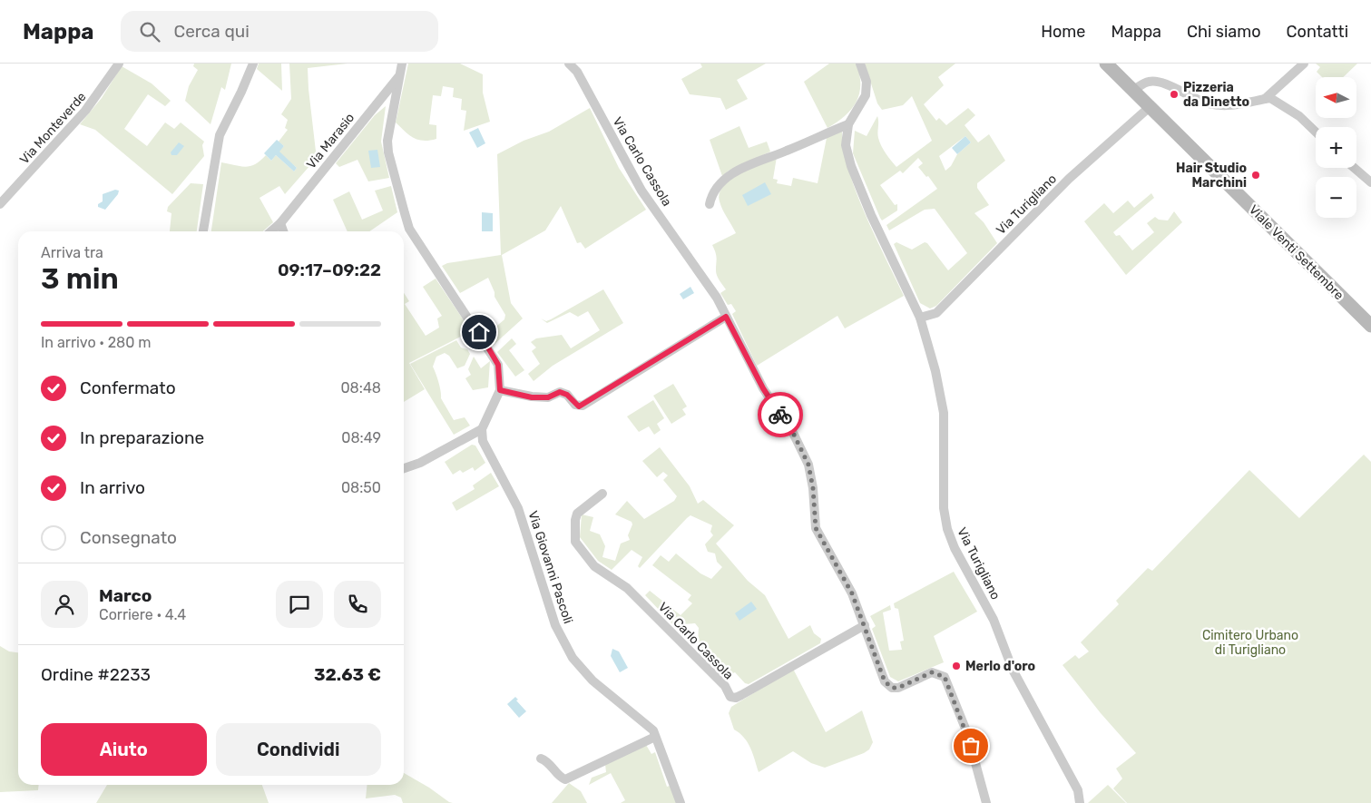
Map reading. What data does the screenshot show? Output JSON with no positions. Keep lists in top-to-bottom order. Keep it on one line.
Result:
{"streets":{"main road":["Viale Venti Settembre"],"street":["Via Monteverde","Via Marasio","Via Carlo Cassola","Via Turigliano","Via Giovanni Pascoli"]},"crossings":[["Via Turigliano","Viale Venti Settembre"]],"parks":["Cimitero Urbano di Turigliano"],"places":["Pizzeria da Dinetto","Hair Studio Marchini","Merlo d'oro"],"north":"left","page":{"header":"Mappa","search":"Cerca qui","nav":["Home","Mappa","Chi siamo","Contatti"],"map_buttons":["+","−"],"heading":["3 min","Arriva tra","09:17–09:22"],"panel":["Marco","Corriere · 4.4","Ordine #2233","32.63 €"],"bar":"In arrivo · 280 m","list":[["Confermato","08:48"],["In preparazione","08:49"],["In arrivo","08:50"],"Consegnato"],"buttons":["Aiuto","Condividi"]}}
